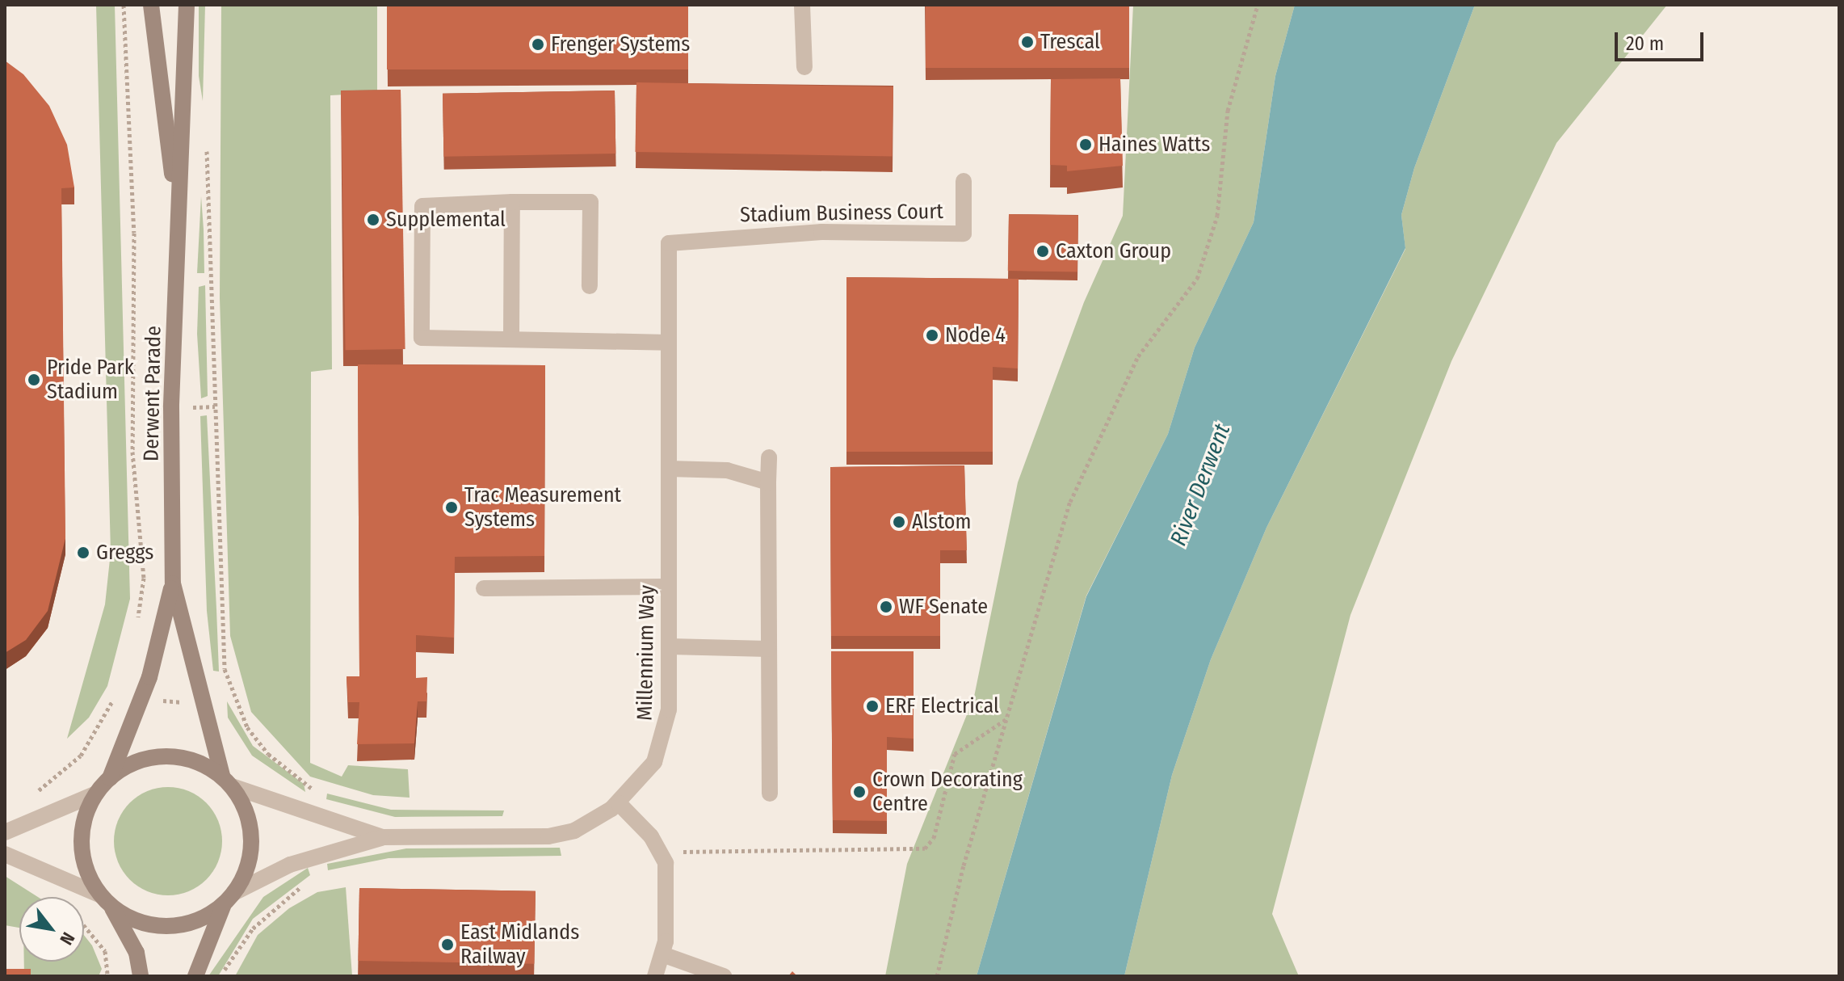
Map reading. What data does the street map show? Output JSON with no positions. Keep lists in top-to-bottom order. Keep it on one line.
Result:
{"streets":{"street":["Stadium Business Court","Derwent Parade","Millennium Way"]},"crossings":[["Stadium Business Court","Millennium Way"],["Derwent Parade","Millennium Way"]],"water":["River Derwent"],"places":["Trescal","Frenger Systems","Haines Watts","Supplemental","Caxton Group","Node 4","Pride Park Stadium","Trac Measurement Systems","Alstom","Greggs","WF Senate","ERF Electrical","Crown Decorating Centre","East Midlands Railway"],"scale_bar":"20 m","north":"bottom right"}
